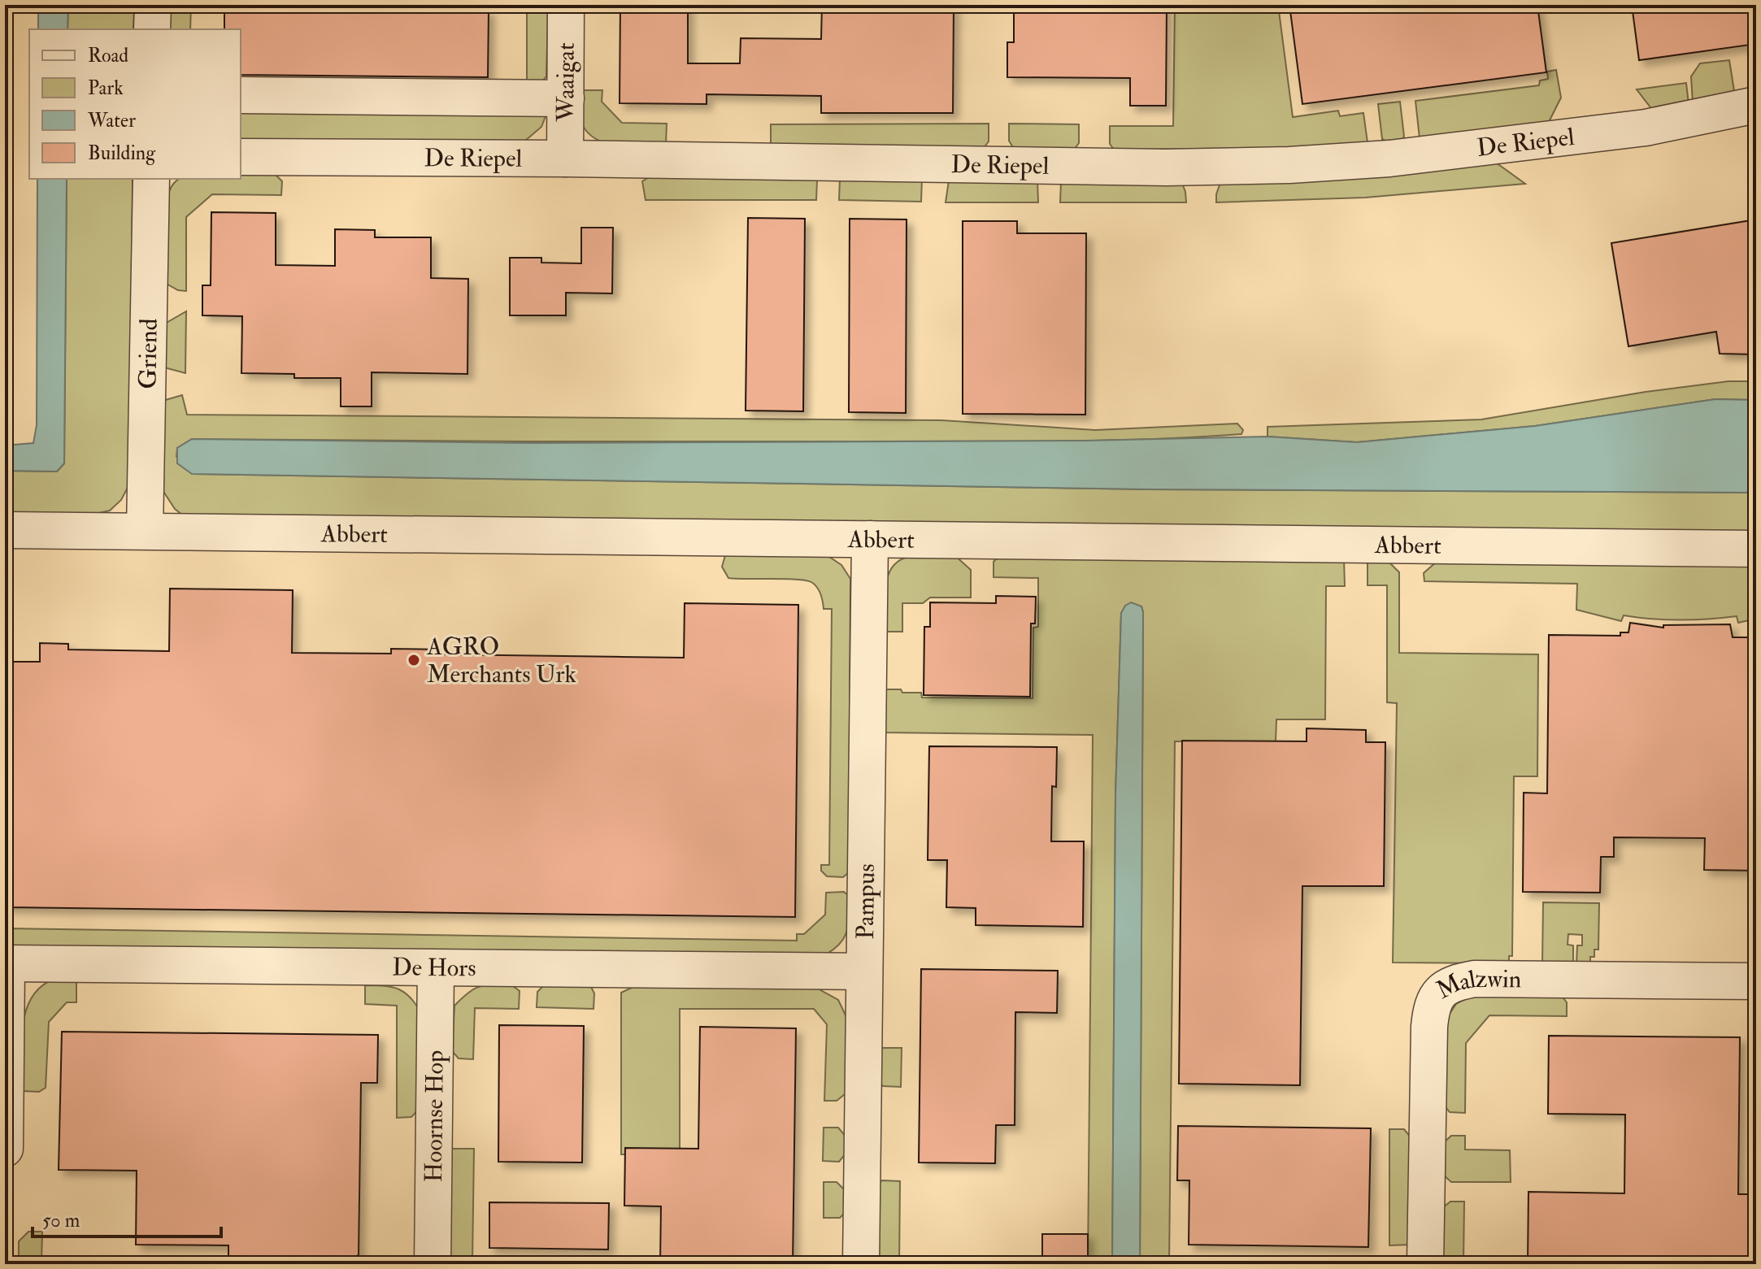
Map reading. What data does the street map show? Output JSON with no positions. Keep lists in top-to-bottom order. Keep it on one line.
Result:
{"streets":{"street":["Waaigat","De Riepel","Griend","Abbert","Pampus","De Hors","Malzwin","Hoornse Hop"]},"crossings":[["Waaigat","De Riepel"],["Griend","Abbert"],["Abbert","Pampus"],["Pampus","De Hors"],["De Hors","Hoornse Hop"]],"places":["AGRO Merchants Urk"],"legend":["Road","Park","Water","Building"],"scale_bar":"50 m"}
